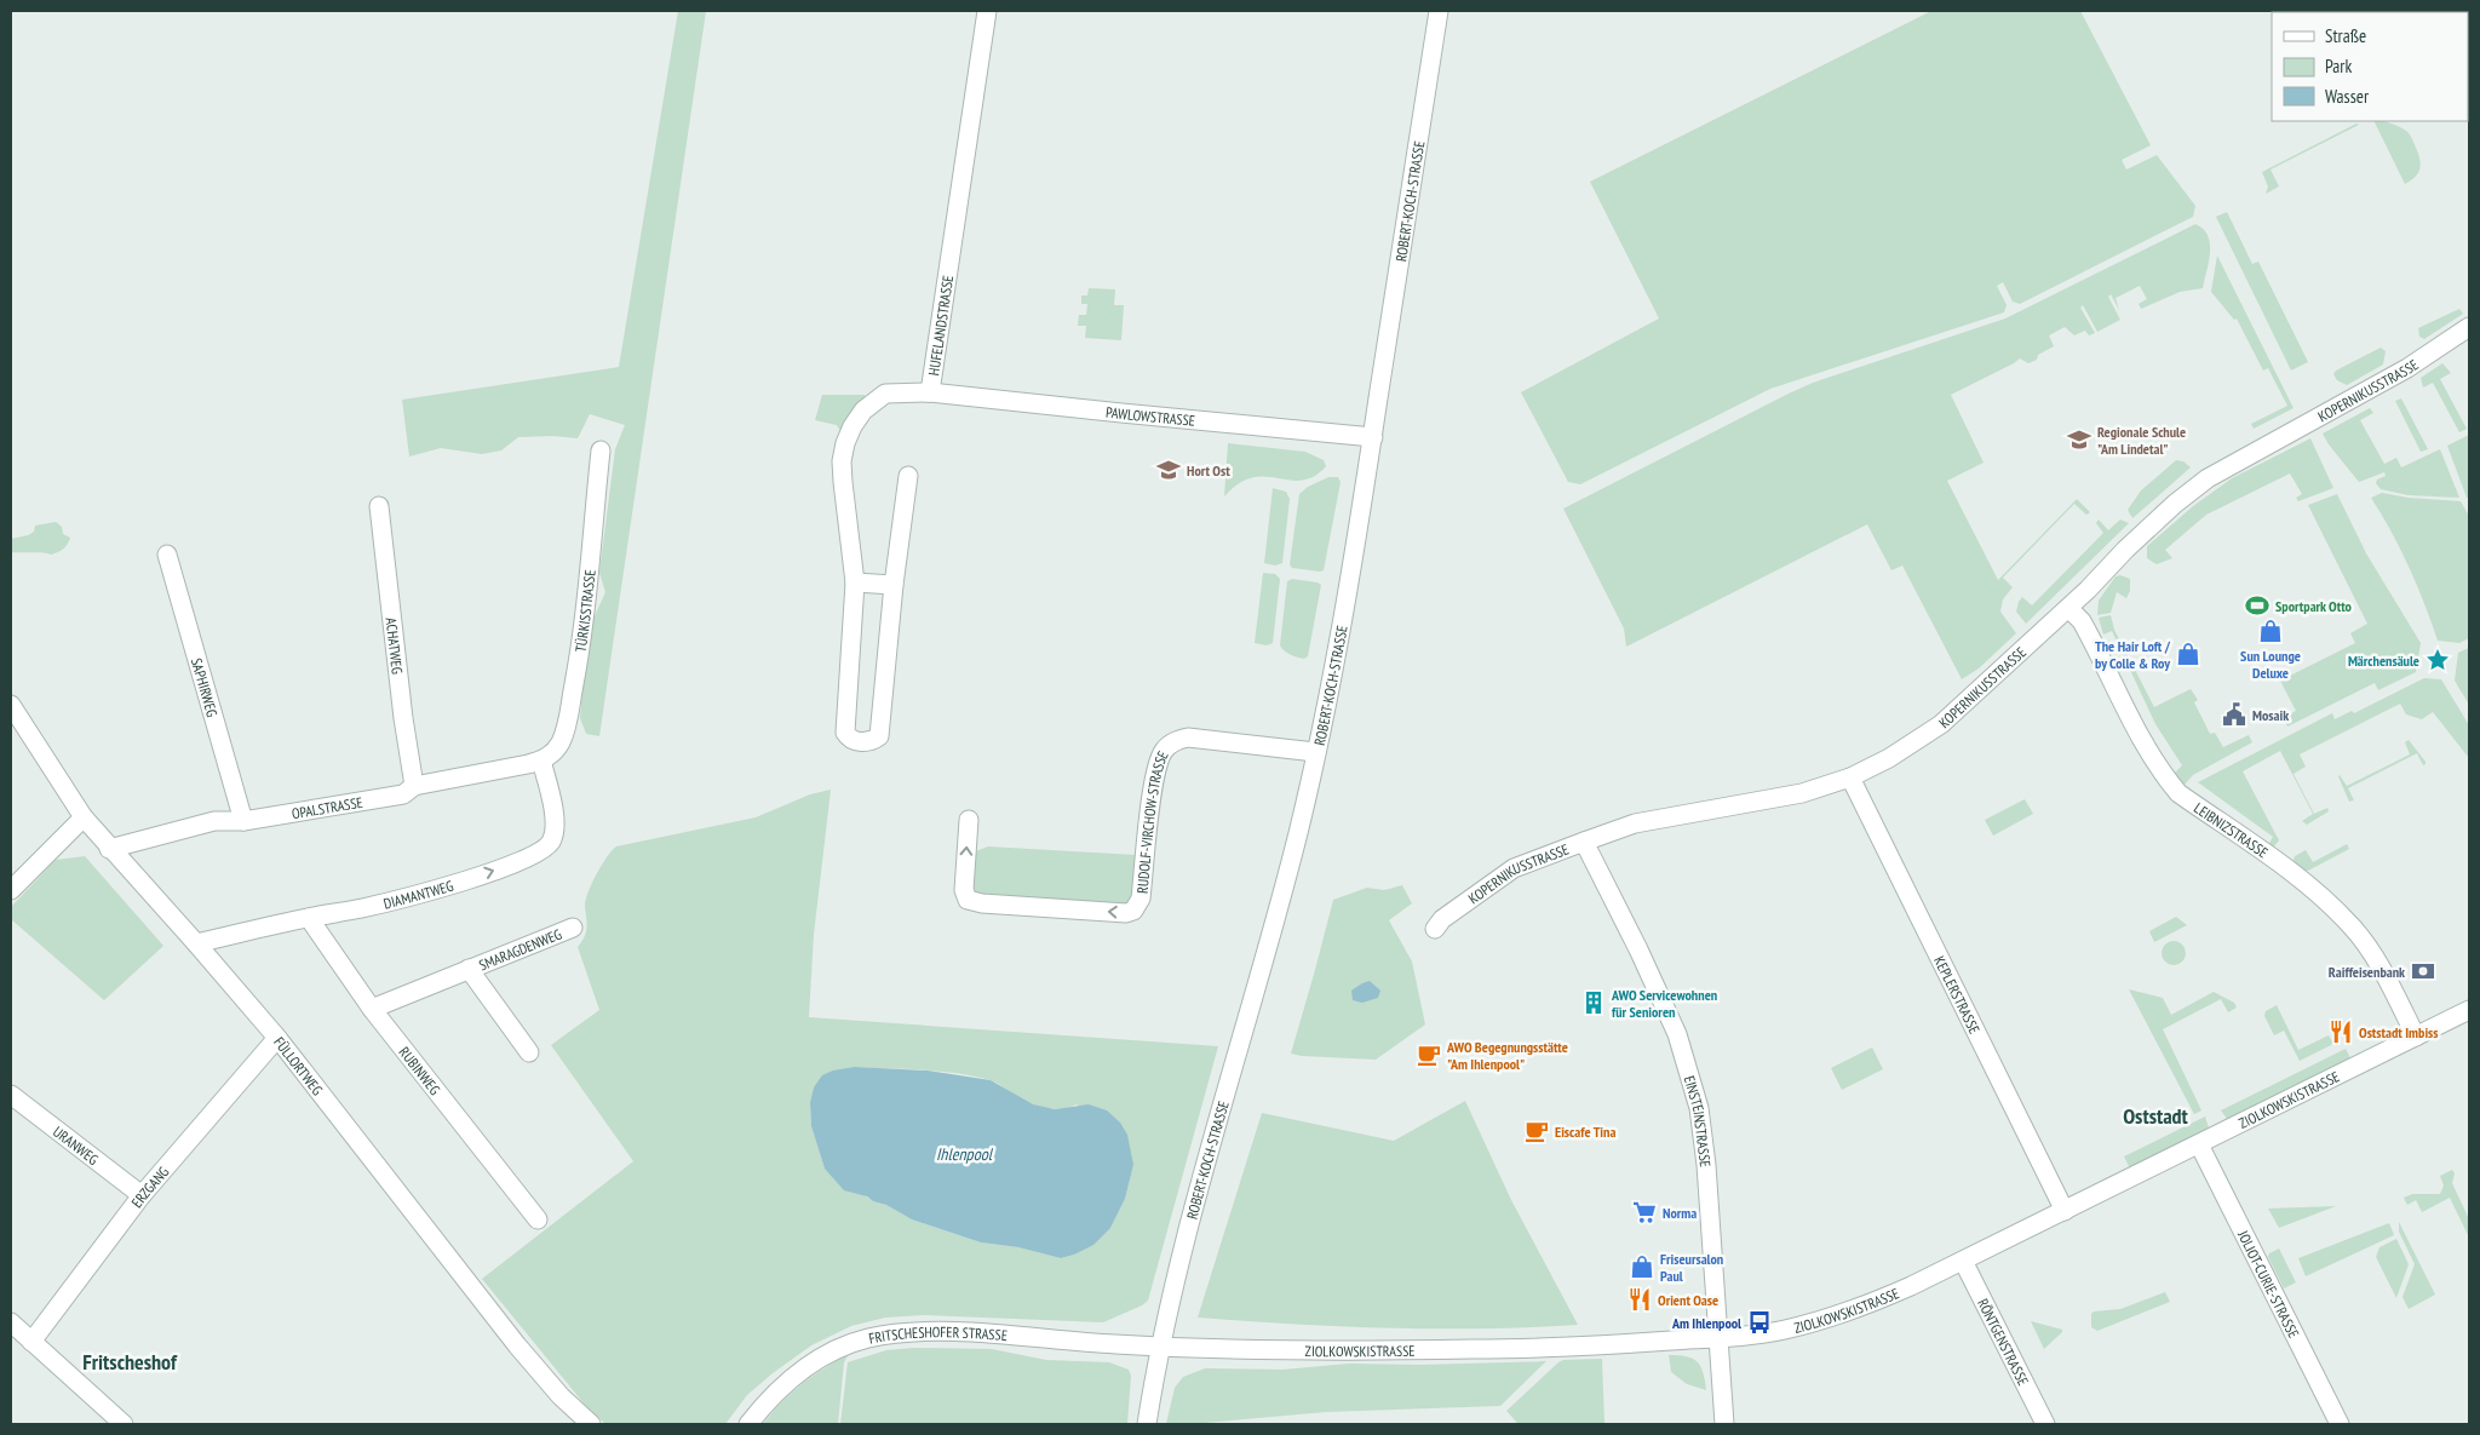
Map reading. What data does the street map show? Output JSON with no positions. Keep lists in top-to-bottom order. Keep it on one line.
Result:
{"streets":{"street":["ROBERT-KOCH-STRASSE","HUFELANDSTRASSE","KOPERNIKUSSTRASSE","PAWLOWSTRASSE","TÜRKISSTRASSE","ACHATWEG","SAPHIRWEG","OPALSTRASSE","RUDOLF-VIRCHOW-STRASSE","LEIBNIZSTRASSE","DIAMANTWEG","SMARAGDENWEG","KEPLERSTRASSE","FÜLLORTWEG","RUBINWEG","ZIOLKOWSKISTRASSE","EINSTEINSTRASSE","URANWEG","ERZGANG","JOLIOT-CURIE-STRASSE","FRITSCHESHOFER STRASSE","RÖNTGENSTRASSE"]},"crossings":[["ROBERT-KOCH-STRASSE","PAWLOWSTRASSE"],["ROBERT-KOCH-STRASSE","RUDOLF-VIRCHOW-STRASSE"],["ROBERT-KOCH-STRASSE","ZIOLKOWSKISTRASSE"],["ROBERT-KOCH-STRASSE","FRITSCHESHOFER STRASSE"],["HUFELANDSTRASSE","PAWLOWSTRASSE"],["KOPERNIKUSSTRASSE","LEIBNIZSTRASSE"],["KOPERNIKUSSTRASSE","KEPLERSTRASSE"],["KOPERNIKUSSTRASSE","EINSTEINSTRASSE"],["TÜRKISSTRASSE","OPALSTRASSE"],["TÜRKISSTRASSE","DIAMANTWEG"],["ACHATWEG","OPALSTRASSE"],["SAPHIRWEG","OPALSTRASSE"],["OPALSTRASSE","DIAMANTWEG"],["OPALSTRASSE","FÜLLORTWEG"],["LEIBNIZSTRASSE","ZIOLKOWSKISTRASSE"],["DIAMANTWEG","FÜLLORTWEG"],["DIAMANTWEG","RUBINWEG"],["SMARAGDENWEG","RUBINWEG"],["KEPLERSTRASSE","ZIOLKOWSKISTRASSE"],["FÜLLORTWEG","ERZGANG"],["ZIOLKOWSKISTRASSE","EINSTEINSTRASSE"],["ZIOLKOWSKISTRASSE","JOLIOT-CURIE-STRASSE"],["ZIOLKOWSKISTRASSE","FRITSCHESHOFER STRASSE"],["ZIOLKOWSKISTRASSE","RÖNTGENSTRASSE"],["URANWEG","ERZGANG"]],"one_way":["DIAMANTWEG"],"districts":["Oststadt","Fritscheshof"],"water":["Ihlenpool"],"places":{"school or university":["Regionale Schule \"Am Lindetal\"","Hort Ost"],"sports":["Sportpark Otto"],"shop":["Sun Lounge Deluxe","The Hair Loft / by Colle & Roy","Friseursalon Paul"],"place":["Märchensäule"],"public building":["Mosaik"],"bank":["Raiffeisenbank"],"building":["AWO Servicewohnen für Senioren"],"restaurant":["Oststadt Imbiss","Orient Oase"],"cafe":["AWO Begegnungsstätte \"Am Ihlenpool\"","Eiscafe Tina"],"supermarket":["Norma"],"bus stop":["Am Ihlenpool"]},"legend":["Straße","Park","Wasser"]}
